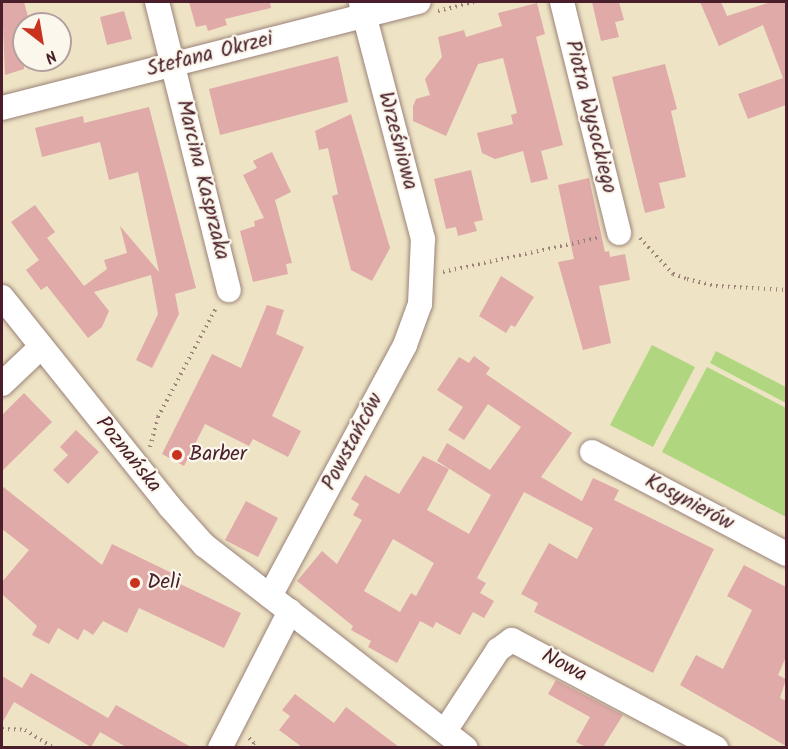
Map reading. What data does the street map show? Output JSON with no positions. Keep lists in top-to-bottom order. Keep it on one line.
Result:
{"streets":{"street":["Stefana Okrzei","Piotra Wysockiego","Wrześniowa","Marcina Kasprzaka","Powstańców","Poznańska","Kosynierów","Nowa"]},"crossings":[["Stefana Okrzei","Wrześniowa"],["Stefana Okrzei","Marcina Kasprzaka"],["Wrześniowa","Powstańców"],["Powstańców","Poznańska"],["Poznańska","Nowa"]],"places":["Barber","Deli"],"north":"bottom right"}
